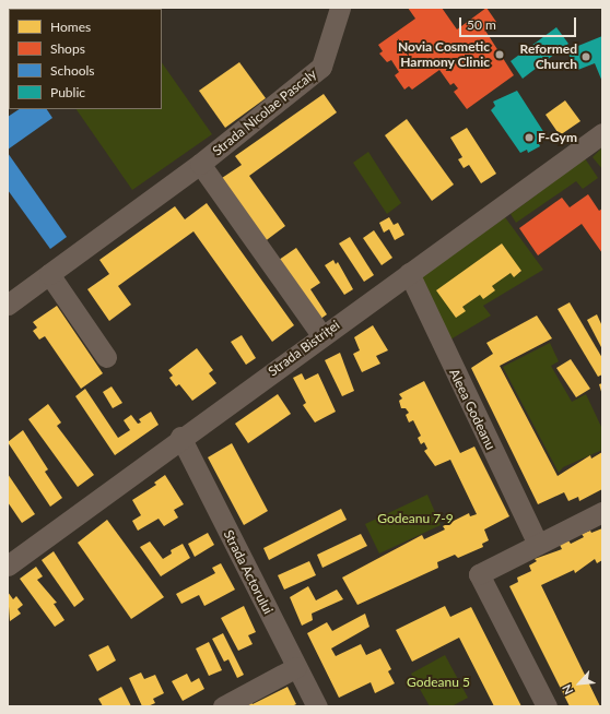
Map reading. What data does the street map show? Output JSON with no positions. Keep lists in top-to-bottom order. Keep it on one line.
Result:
{"streets":{"street":["Strada Nicolae Pascaly","Strada Bistriței","Aleea Godeanu","Strada Actorului"]},"crossings":[["Strada Nicolae Pascaly","Strada Bistriței"],["Strada Bistriței","Aleea Godeanu"],["Strada Bistriței","Strada Actorului"]],"parks":["Godeanu 7-9","Godeanu 5"],"places":["Novia Cosmetic Harmony Clinic","Reformed Church","F-Gym"],"legend":["Homes","Shops","Schools","Public"],"scale_bar":"50 m","north":"bottom left"}
